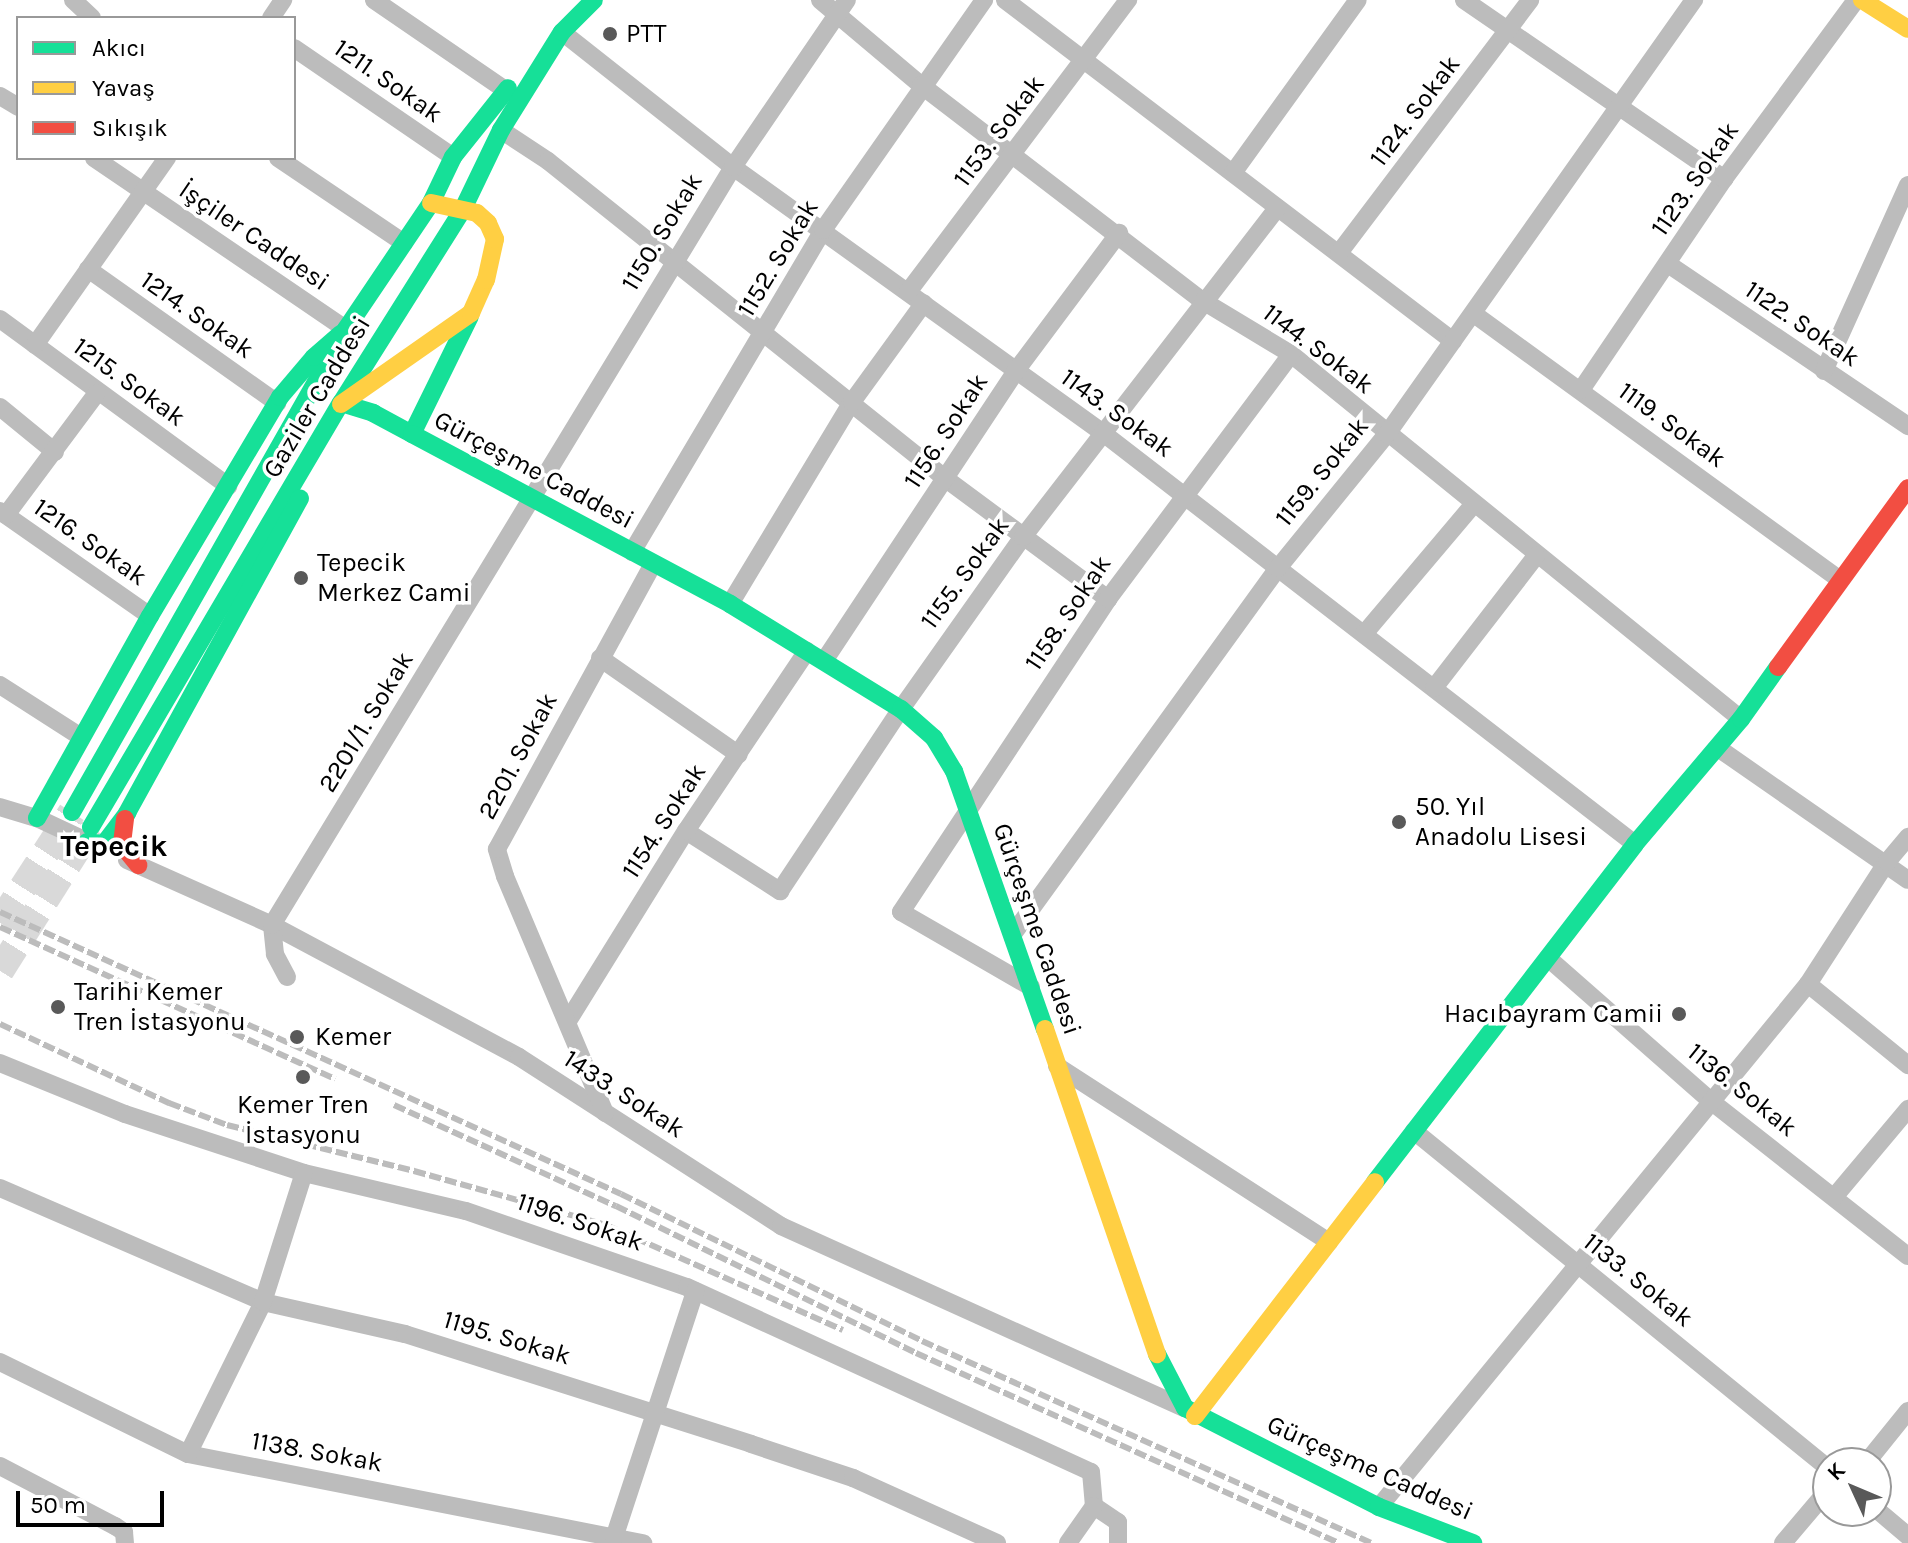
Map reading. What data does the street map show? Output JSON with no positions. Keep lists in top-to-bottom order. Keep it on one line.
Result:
{"streets":{"main road":["Gaziler Caddesi","Gürçeşme Caddesi"],"street":["1211. Sokak","1124. Sokak","1153. Sokak","1123. Sokak","1150. Sokak","İşçiler Caddesi","1152. Sokak","1214. Sokak","1122. Sokak","1144. Sokak","1215. Sokak","1143. Sokak","1119. Sokak","1156. Sokak","1159. Sokak","1216. Sokak","1155. Sokak","1158. Sokak","2201/1. Sokak","2201. Sokak","1154. Sokak","1136. Sokak","1433. Sokak","1196. Sokak","1133. Sokak","1195. Sokak","1138. Sokak"]},"crossings":[["1211. Sokak","Gaziler Caddesi"],["1153. Sokak","1144. Sokak"],["1153. Sokak","1143. Sokak"],["1123. Sokak","1122. Sokak"],["1123. Sokak","1119. Sokak"],["1150. Sokak","1144. Sokak"],["1150. Sokak","1143. Sokak"],["1150. Sokak","Gürçeşme Caddesi"],["1150. Sokak","2201/1. Sokak"],["İşçiler Caddesi","Gaziler Caddesi"],["1152. Sokak","1144. Sokak"],["1152. Sokak","1143. Sokak"],["1152. Sokak","Gürçeşme Caddesi"],["1144. Sokak","1156. Sokak"],["1144. Sokak","1159. Sokak"],["1144. Sokak","1155. Sokak"],["1144. Sokak","1158. Sokak"],["Gaziler Caddesi","1143. Sokak"],["Gaziler Caddesi","Gürçeşme Caddesi"],["Gaziler Caddesi","1433. Sokak"],["1143. Sokak","1156. Sokak"],["1143. Sokak","1159. Sokak"],["1143. Sokak","1155. Sokak"],["1143. Sokak","1158. Sokak"],["1119. Sokak","1159. Sokak"],["1156. Sokak","Gürçeşme Caddesi"],["1156. Sokak","1154. Sokak"],["Gürçeşme Caddesi","1159. Sokak"],["Gürçeşme Caddesi","1155. Sokak"],["Gürçeşme Caddesi","1158. Sokak"],["Gürçeşme Caddesi","2201/1. Sokak"],["Gürçeşme Caddesi","2201. Sokak"],["Gürçeşme Caddesi","1154. Sokak"],["Gürçeşme Caddesi","1433. Sokak"],["1155. Sokak","1154. Sokak"],["2201/1. Sokak","1433. Sokak"],["2201. Sokak","1154. Sokak"],["2201. Sokak","1433. Sokak"]],"districts":["Tepecik"],"places":["PTT","Tepecik Merkez Cami","50. Yıl Anadolu Lisesi","Tarihi Kemer Tren İstasyonu","Hacıbayram Camii","Kemer","Kemer Tren İstasyonu"],"legend":["Akıcı","Yavaş","Sıkışık"],"scale_bar":"50 m","north":"top left"}
